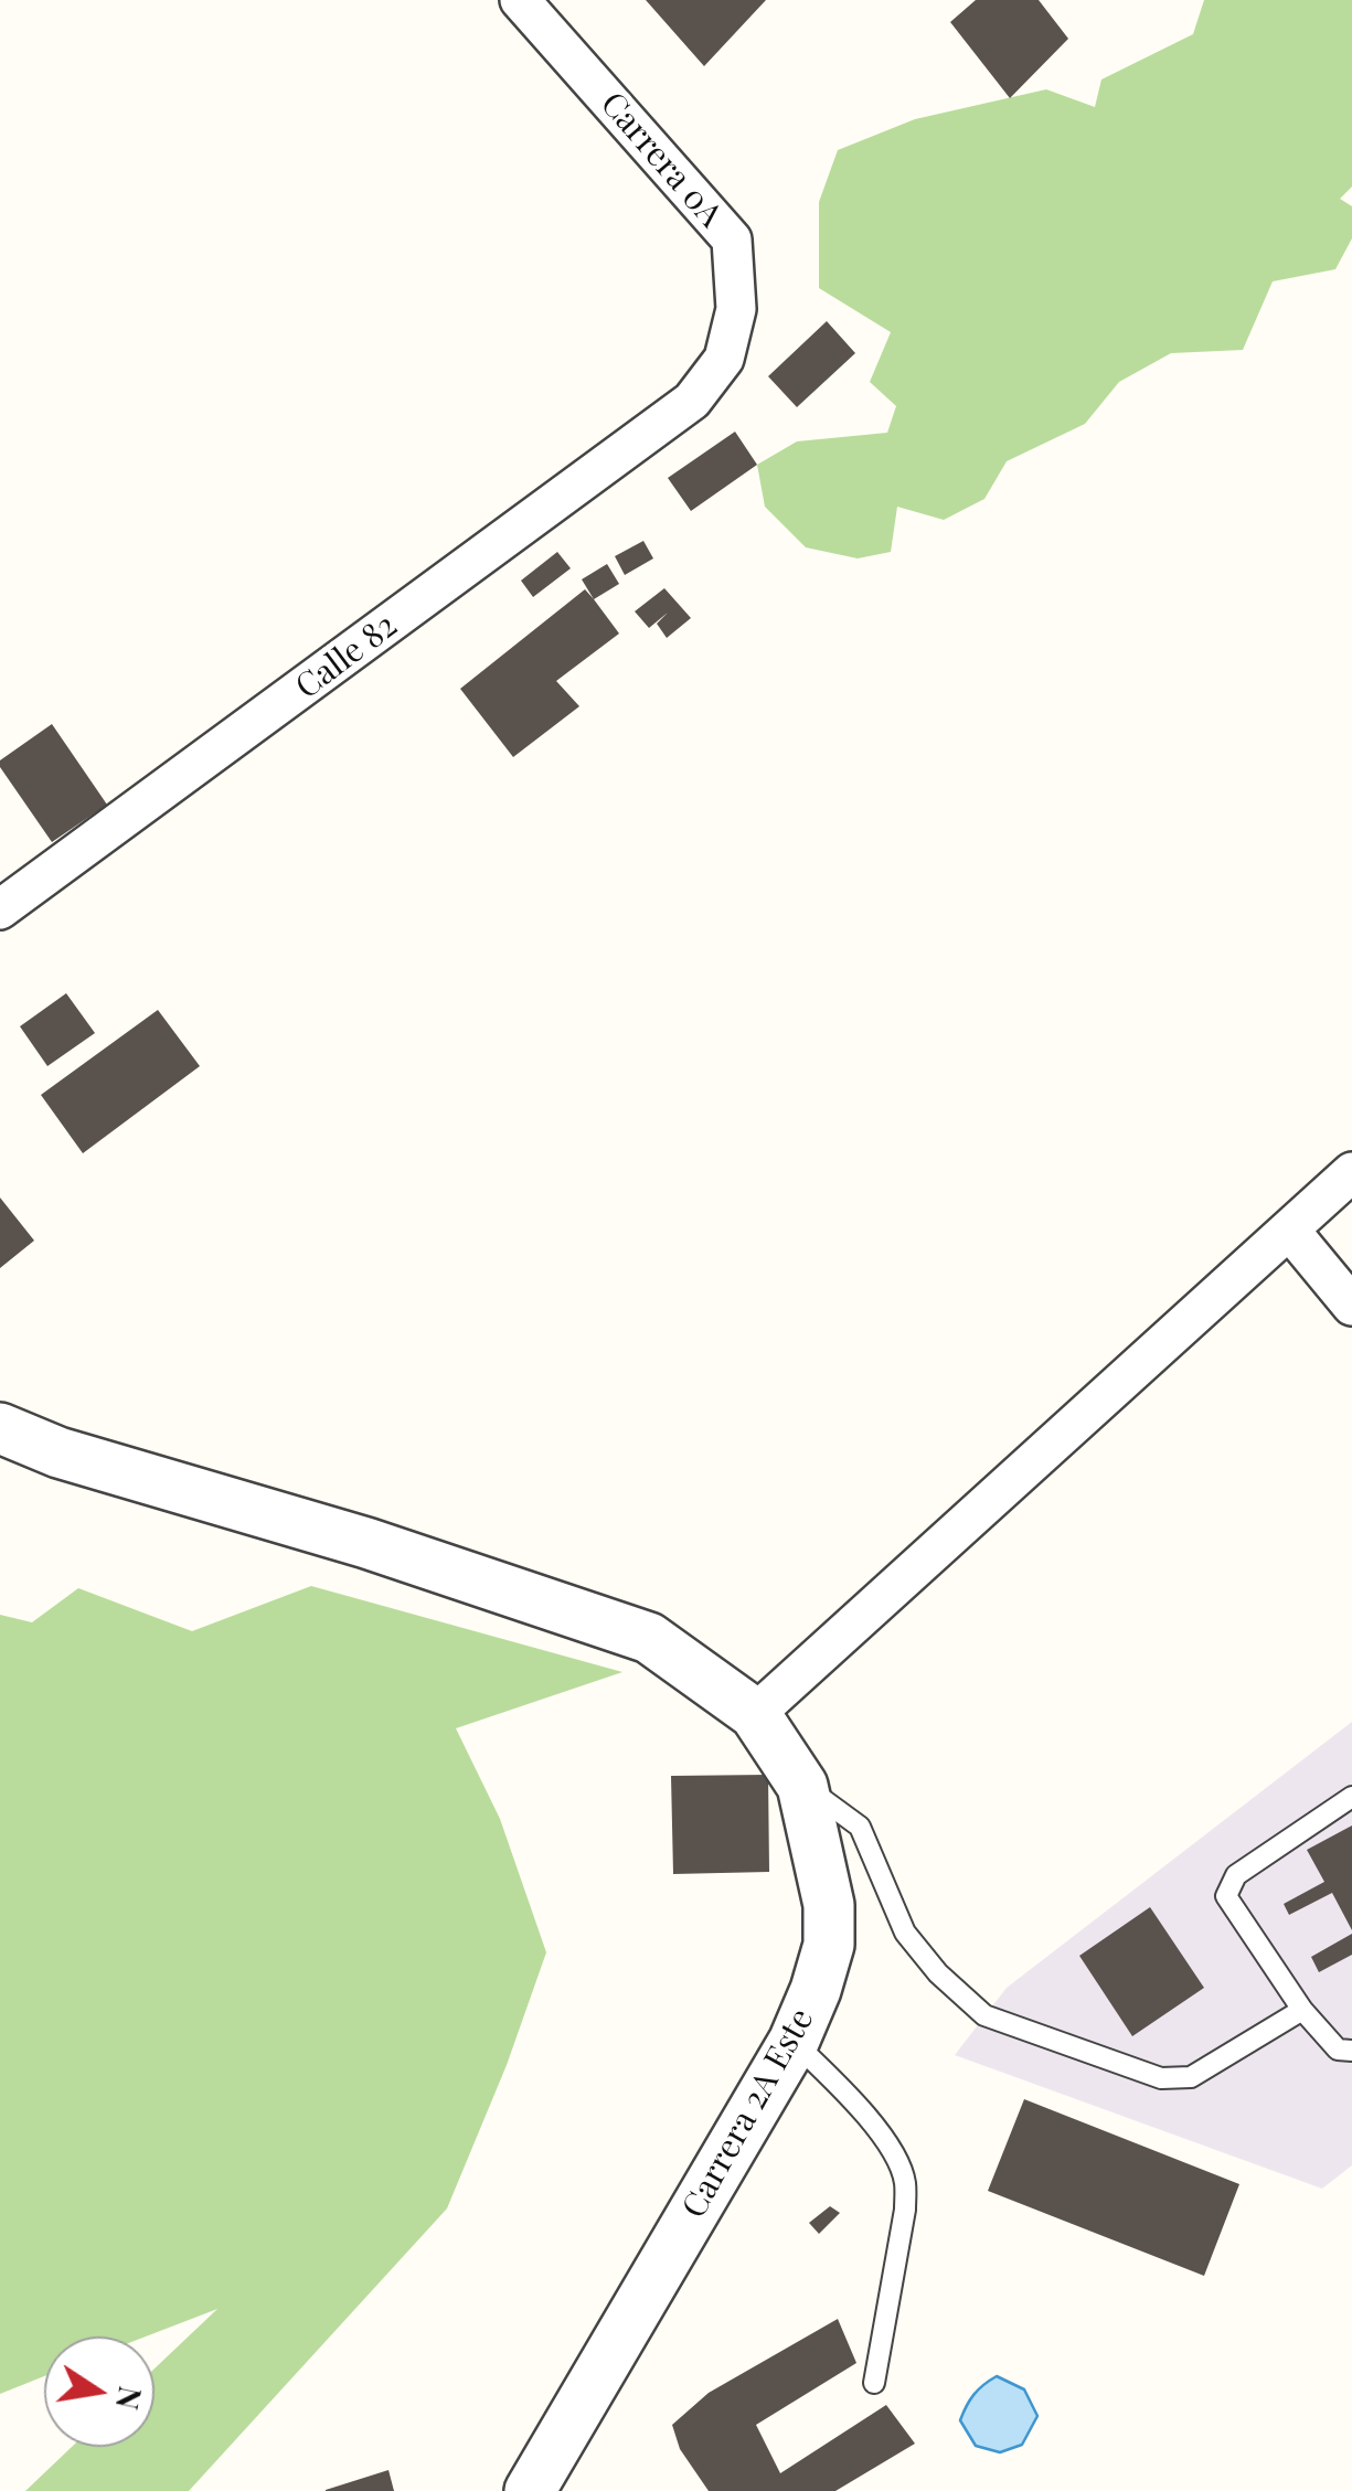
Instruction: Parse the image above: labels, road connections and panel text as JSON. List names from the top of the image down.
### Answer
{
  "streets": {
    "street": ["Carrera 0A", "Calle 82", "Carrera 2A Este"]
  },
  "crossings": [
    ["Carrera 0A", "Calle 82"]
  ],
  "north": "right"
}
